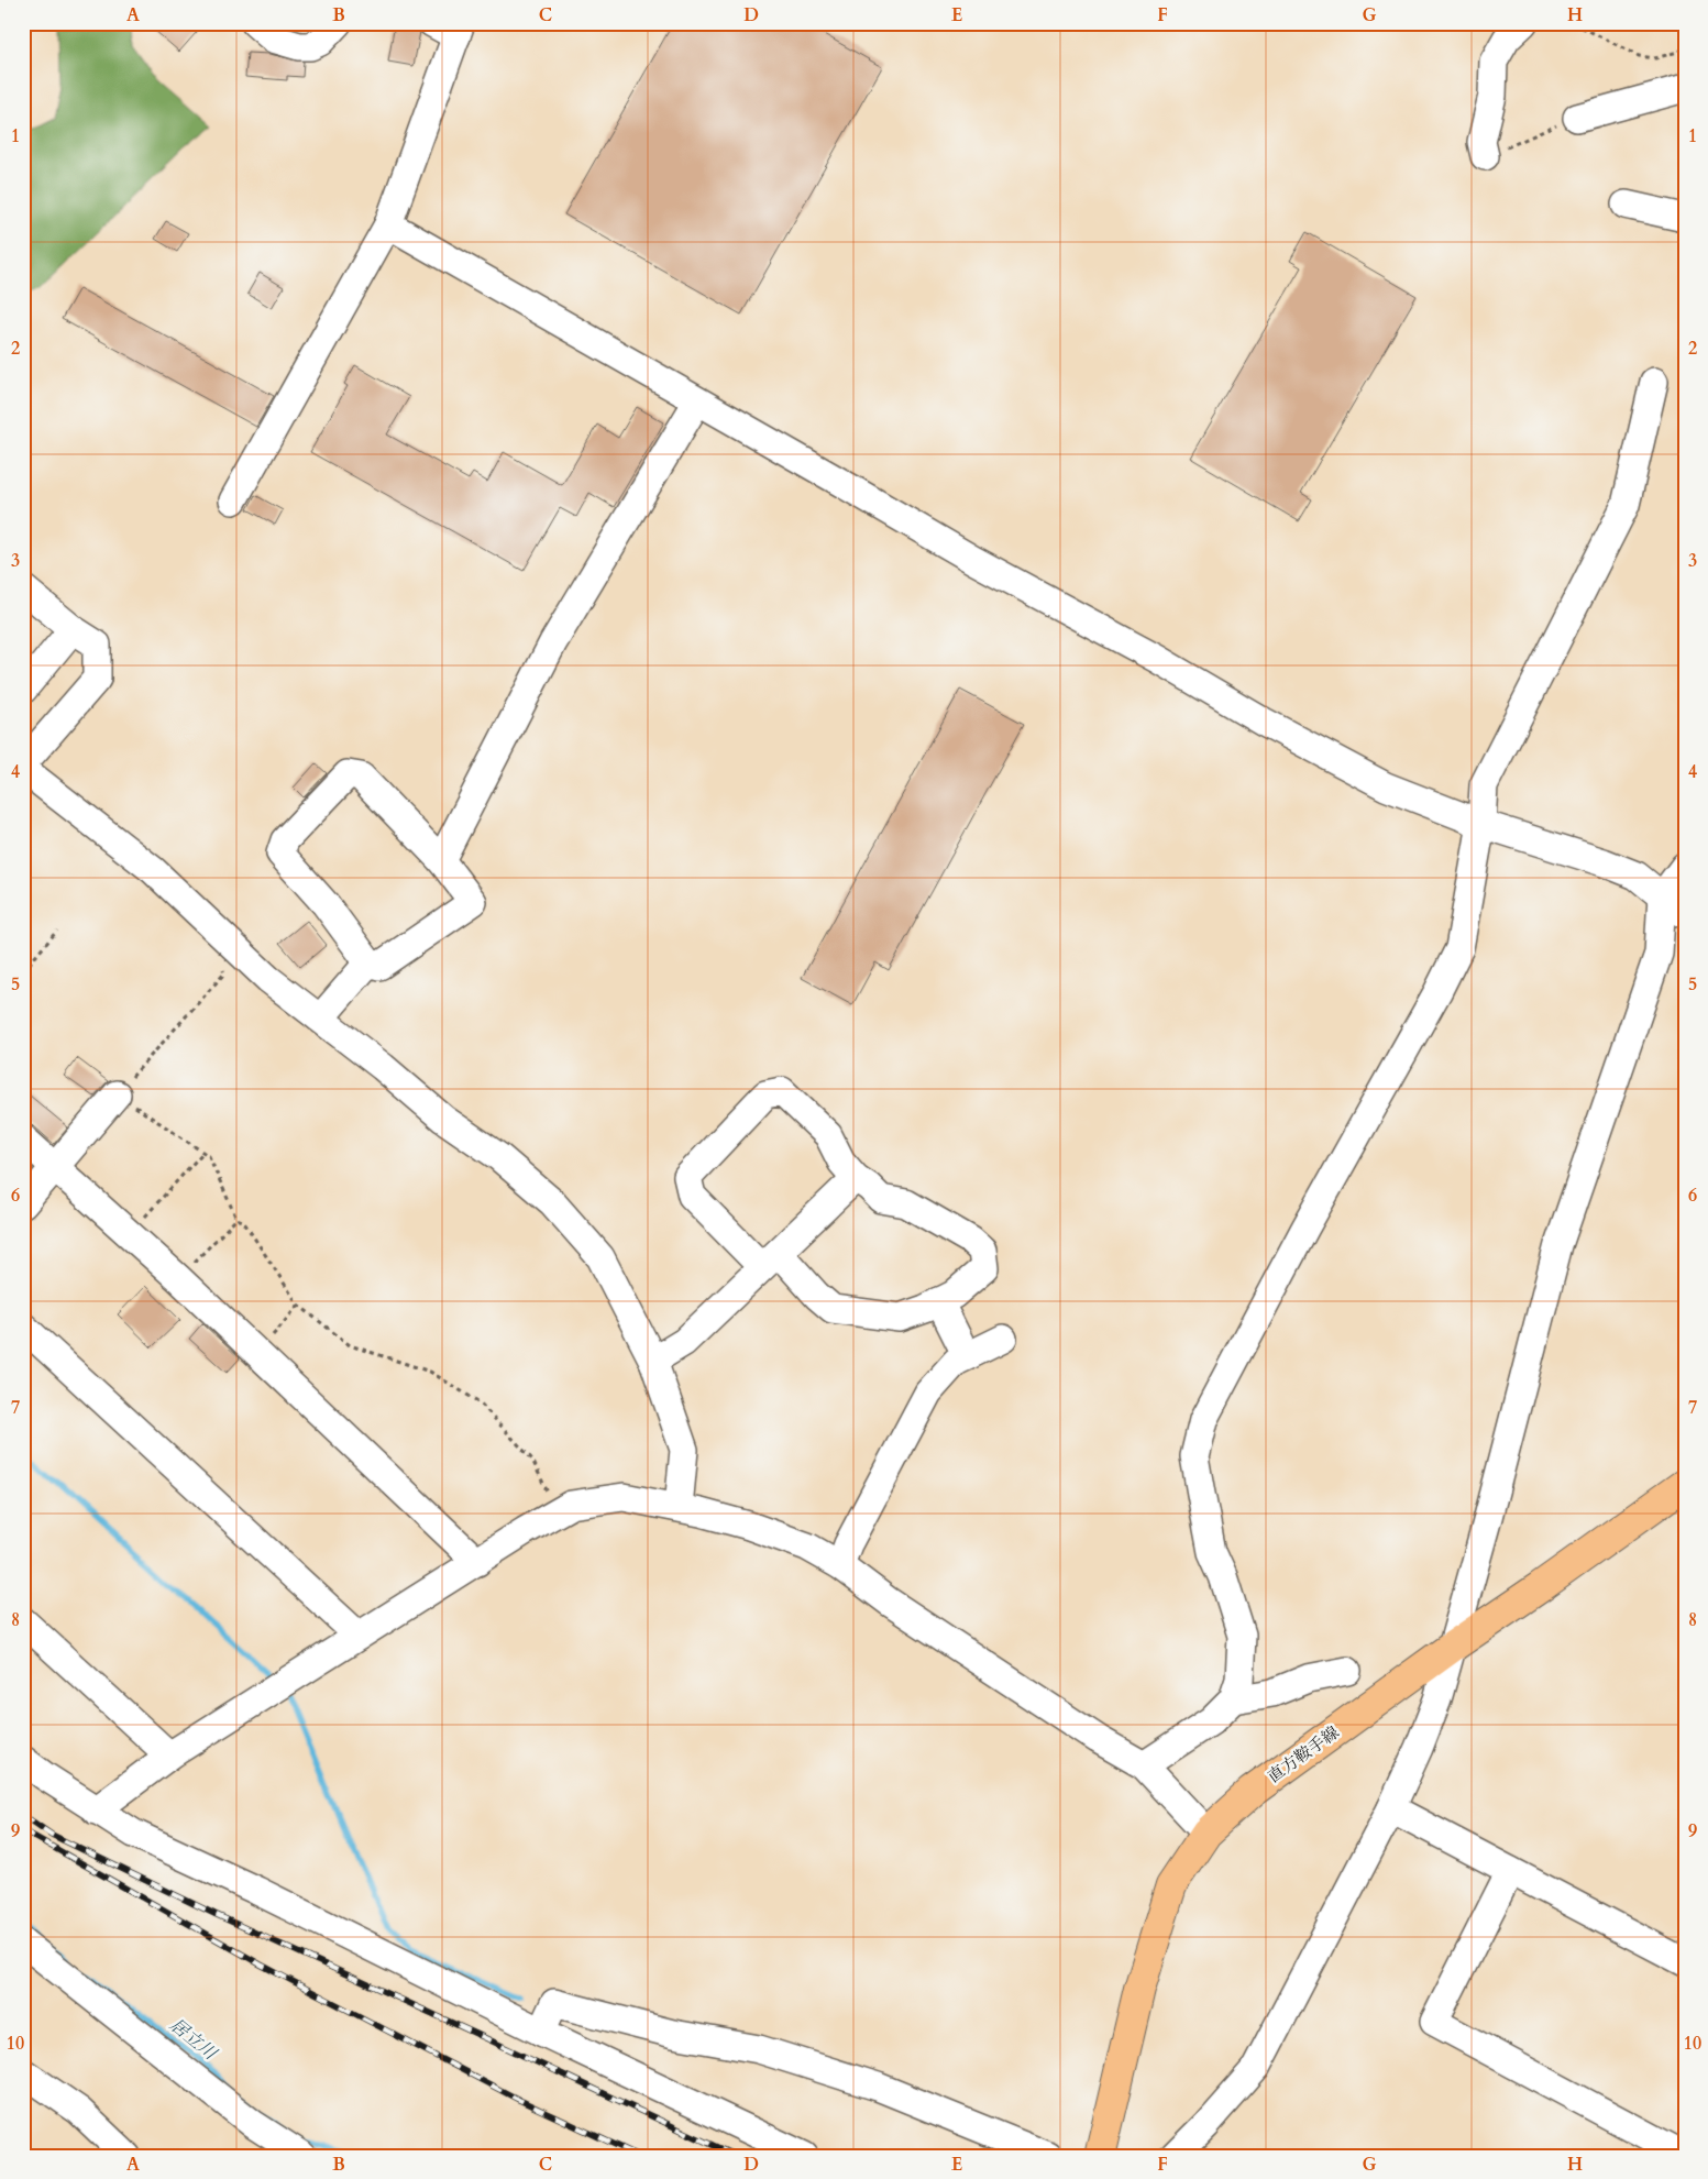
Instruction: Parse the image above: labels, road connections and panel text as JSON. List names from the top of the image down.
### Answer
{
  "streets": {
    "main road": ["直方鞍手線"]
  },
  "water": ["居立川"],
  "grid": {
    "columns": [
      "A",
      "B",
      "C",
      "D",
      "E",
      "F",
      "G",
      "H"
    ],
    "rows": [
      "1",
      "2",
      "3",
      "4",
      "5",
      "6",
      "7",
      "8",
      "9",
      "10"
    ]
  }
}
